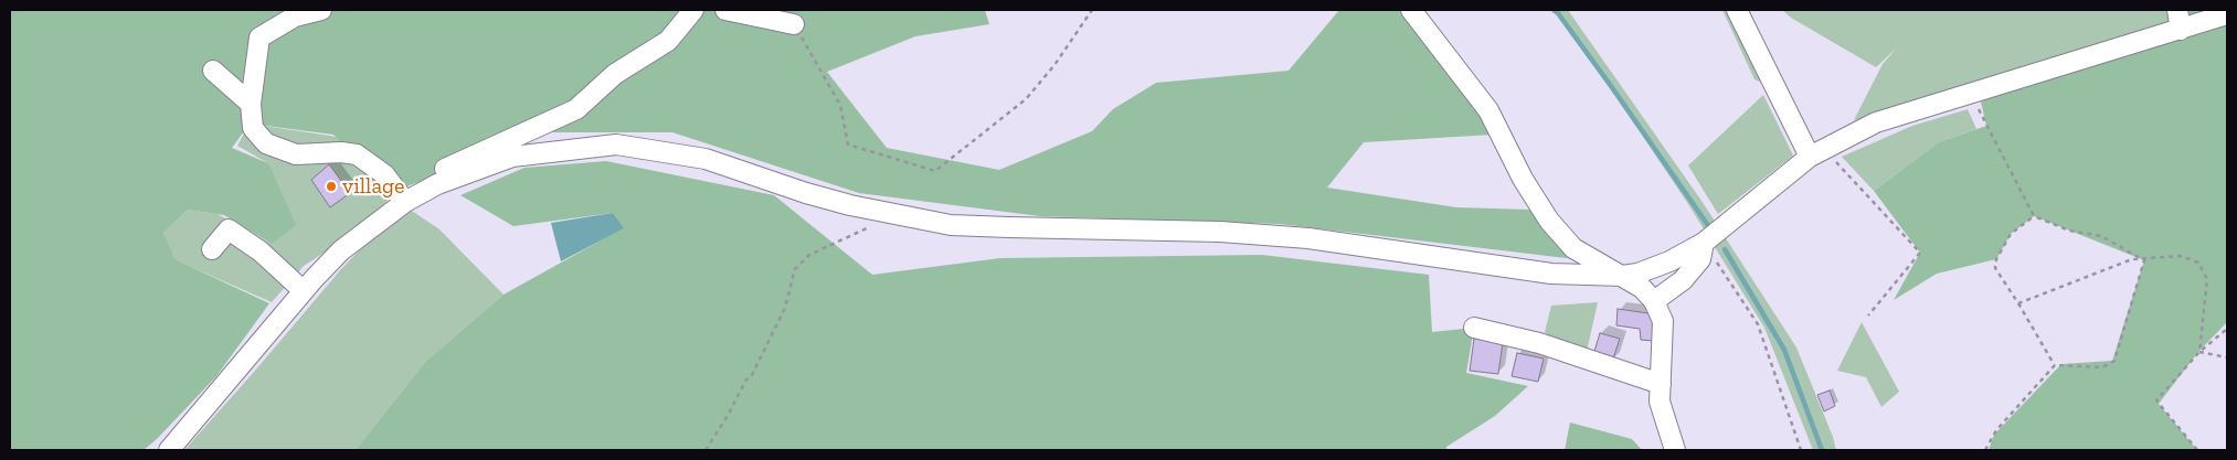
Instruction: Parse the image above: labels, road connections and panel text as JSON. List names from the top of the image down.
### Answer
{
  "places": ["village"]
}
